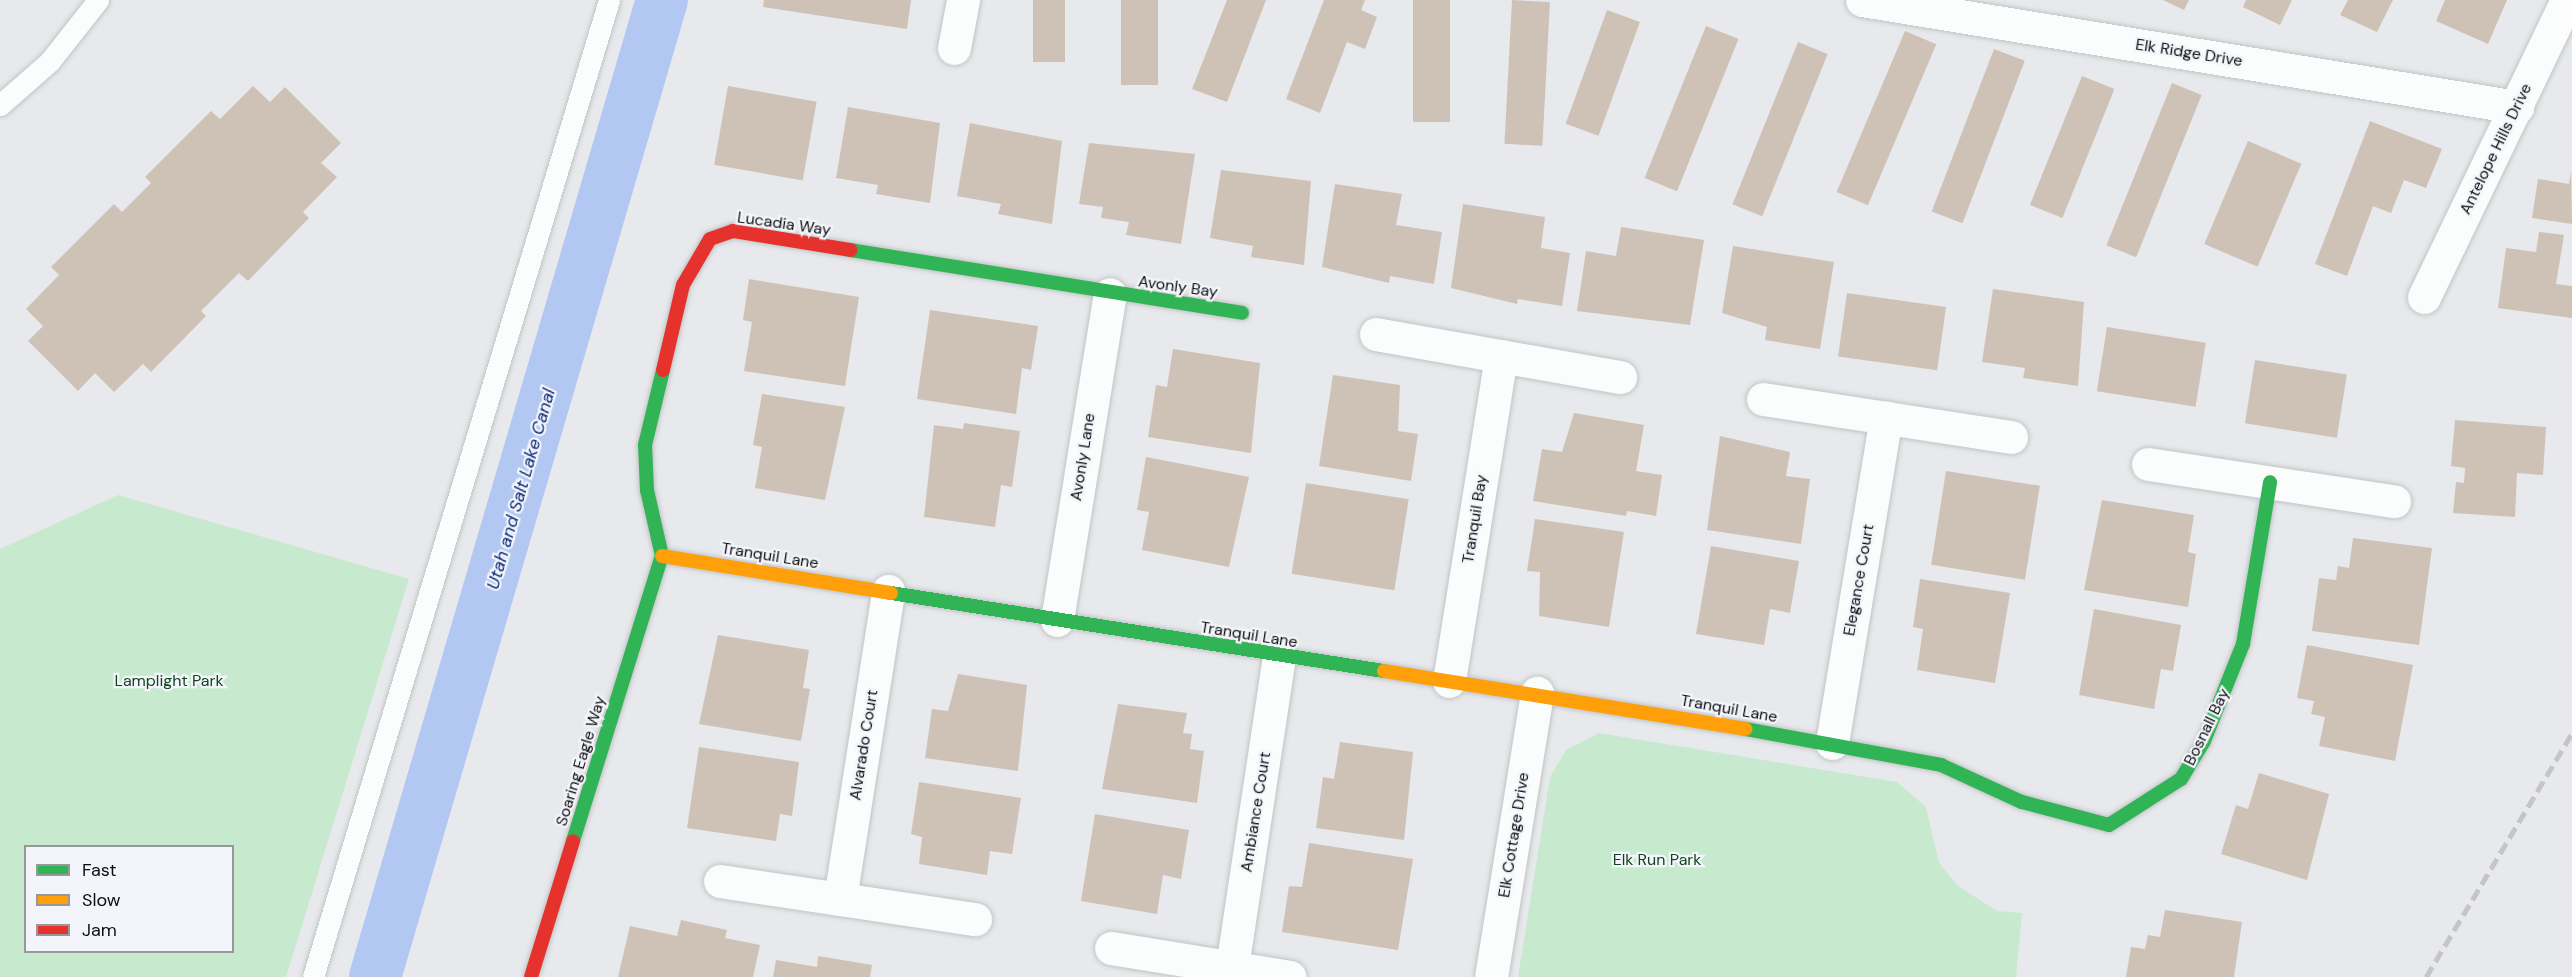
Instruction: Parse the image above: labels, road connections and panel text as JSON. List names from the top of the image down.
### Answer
{
  "streets": {
    "street": [
      "Elk Ridge Drive",
      "Antelope Hills Drive",
      "Lucadia Way",
      "Avonly Bay",
      "Avonly Lane",
      "Tranquil Bay",
      "Tranquil Lane",
      "Elegance Court",
      "Bosnall Bay",
      "Alvarado Court",
      "Soaring Eagle Way",
      "Ambiance Court",
      "Elk Cottage Drive"
    ]
  },
  "crossings": [
    ["Elk Ridge Drive", "Antelope Hills Drive"],
    ["Lucadia Way", "Avonly Bay"],
    ["Lucadia Way", "Avonly Lane"],
    ["Lucadia Way", "Tranquil Lane"],
    ["Lucadia Way", "Soaring Eagle Way"],
    ["Avonly Bay", "Avonly Lane"],
    ["Avonly Lane", "Tranquil Lane"],
    ["Tranquil Bay", "Tranquil Lane"],
    ["Tranquil Lane", "Elegance Court"],
    ["Tranquil Lane", "Bosnall Bay"],
    ["Tranquil Lane", "Alvarado Court"],
    ["Tranquil Lane", "Soaring Eagle Way"],
    ["Tranquil Lane", "Ambiance Court"],
    ["Tranquil Lane", "Elk Cottage Drive"],
    ["Elegance Court", "Bosnall Bay"]
  ],
  "water": ["Utah and Salt Lake Canal"],
  "parks": ["Lamplight Park", "Elk Run Park"],
  "legend": ["Fast", "Slow", "Jam"]
}
